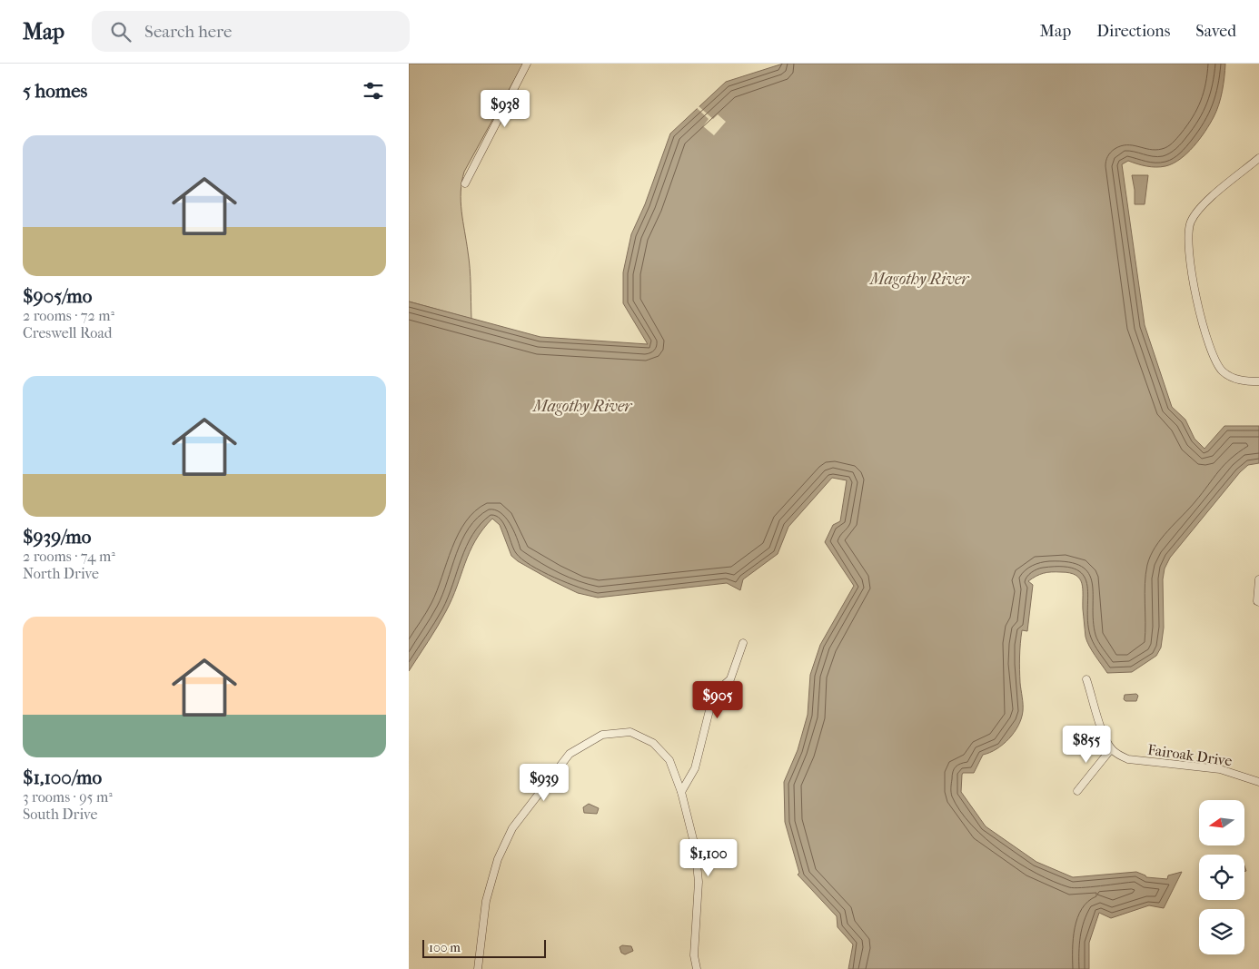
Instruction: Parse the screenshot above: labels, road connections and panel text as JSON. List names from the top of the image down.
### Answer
{
  "streets": {
    "street": ["Fairoak Drive"]
  },
  "water": ["Magothy River"],
  "scale_bar": "100 m",
  "north": "left",
  "page": {
    "header": "Map",
    "search": "Search here",
    "nav": ["Map", "Directions", "Saved"],
    "heading": "5 homes",
    "price": [
      "$938",
      "$905",
      "$855",
      "$939",
      "$1,100"
    ],
    "list": [
      {
        "name": "$905/mo",
        "note": "2 rooms · 72 m² · Creswell Road"
      },
      {
        "name": "$939/mo",
        "note": "2 rooms · 74 m² · North Drive"
      },
      {
        "name": "$1,100/mo",
        "note": "3 rooms · 95 m² · South Drive"
      }
    ],
    "scale": "100 m"
  }
}
